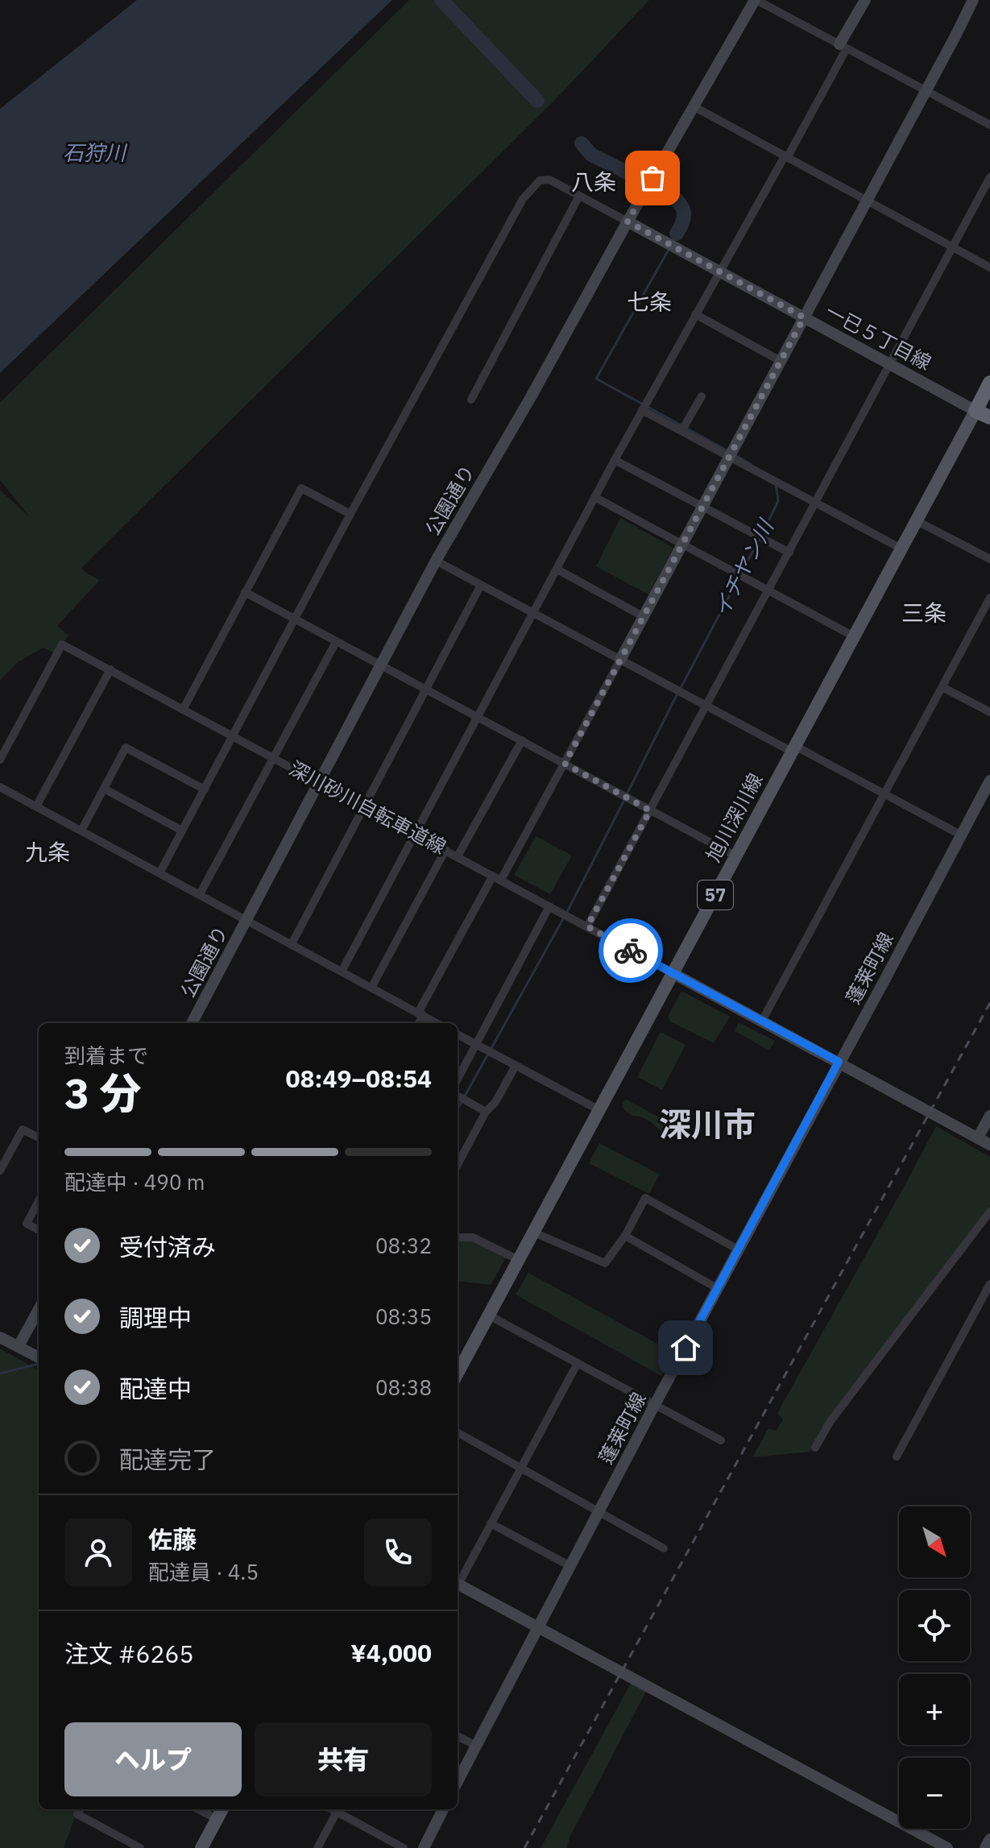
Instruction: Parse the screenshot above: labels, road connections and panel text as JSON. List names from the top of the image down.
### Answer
{
  "streets": {
    "main road": ["旭川深川線", "57"],
    "street": [
      "一已５丁目線",
      "公園通り",
      "深川砂川自転車道線",
      "蓬莱町線"
    ]
  },
  "crossings": [
    ["一已５丁目線", "公園通り"],
    ["一已５丁目線", "旭川深川線"],
    ["公園通り", "深川砂川自転車道線"],
    ["深川砂川自転車道線", "旭川深川線"]
  ],
  "districts": [
    "八条",
    "七条",
    "三条",
    "九条",
    "深川市"
  ],
  "water": ["石狩川", "イチヤン川"],
  "north": "bottom right",
  "page": {
    "heading": ["3 分", "到着まで", "08:49–08:54"],
    "panel": [
      "佐藤",
      "配達員 · 4.5",
      "注文 #6265",
      "¥4,000"
    ],
    "bar": "配達中 · 490 m",
    "list": [
      ["受付済み", "08:32"],
      ["調理中", "08:35"],
      ["配達中", "08:38"],
      "配達完了"
    ],
    "map_buttons": ["+", "−"],
    "buttons": ["ヘルプ", "共有"]
  }
}
